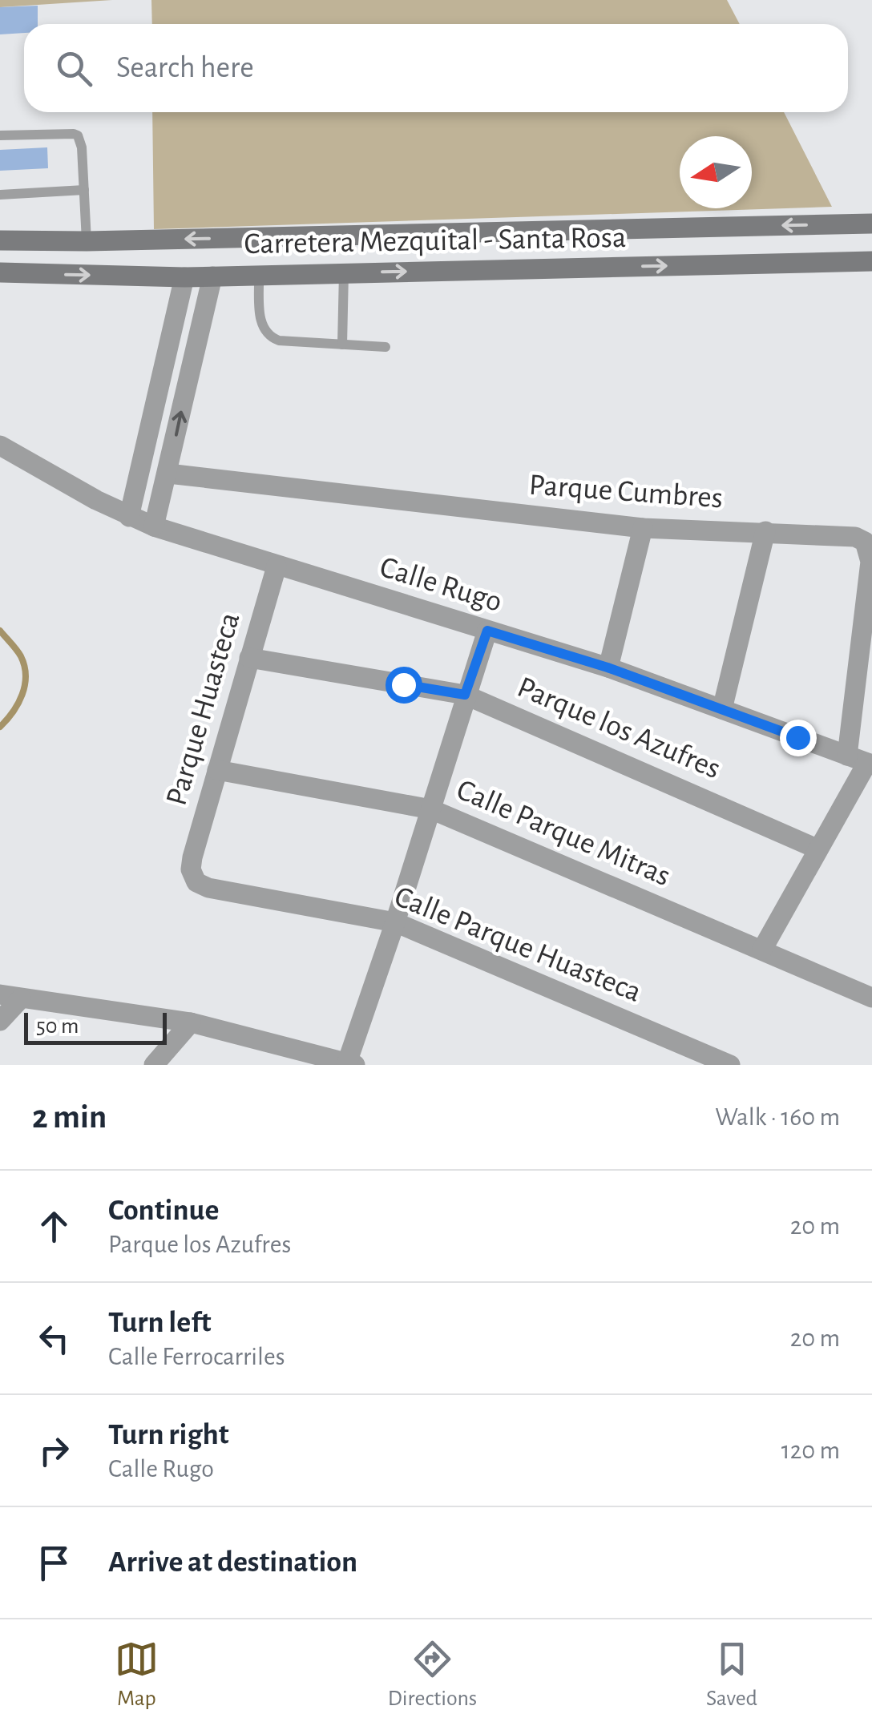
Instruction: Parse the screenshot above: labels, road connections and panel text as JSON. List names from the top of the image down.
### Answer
{
  "streets": {
    "main road": ["Carretera Mezquital - Santa Rosa"],
    "street": [
      "Parque Cumbres",
      "Calle Rugo",
      "Parque Huasteca",
      "Parque los Azufres",
      "Calle Parque Mitras",
      "Calle Parque Huasteca"
    ]
  },
  "crossings": [
    ["Parque Cumbres", "Calle Rugo"],
    ["Calle Rugo", "Parque Huasteca"],
    ["Parque Huasteca", "Parque los Azufres"],
    ["Parque Huasteca", "Calle Parque Mitras"],
    ["Parque Huasteca", "Calle Parque Huasteca"]
  ],
  "scale_bar": "50 m",
  "north": "left",
  "page": {
    "search": "Search here",
    "scale": "50 m",
    "heading": ["2 min", "Walk · 160 m"],
    "list": [
      ["Continue", "Parque los Azufres", "20 m"],
      ["Turn left", "Calle Ferrocarriles", "20 m"],
      ["Turn right", "Calle Rugo", "120 m"],
      "Arrive at destination"
    ],
    "nav": ["Map", "Directions", "Saved"]
  }
}
